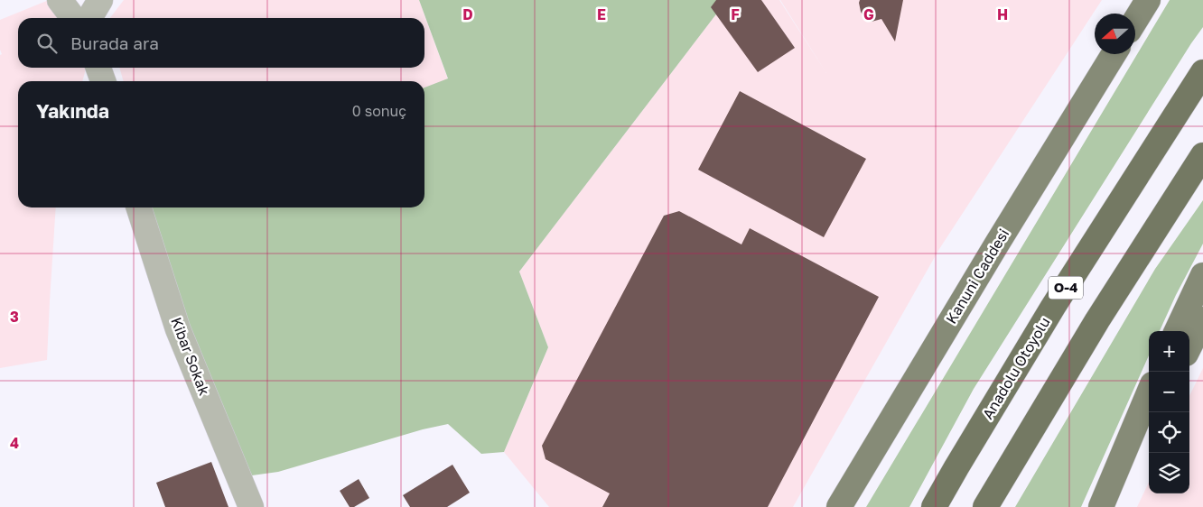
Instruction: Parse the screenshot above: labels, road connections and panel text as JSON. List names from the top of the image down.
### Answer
{
  "streets": {
    "highway": ["O-4", "Anadolu Otoyolu"],
    "main road": ["Kanuni Caddesi"],
    "street": ["Kibar Sokak"]
  },
  "north": "left",
  "page": {
    "search": "Burada ara",
    "heading": ["Yakında", "0 sonuç"],
    "map_buttons": ["+", "−"]
  },
  "grid": {
    "columns": [
      "D",
      "E",
      "F",
      "G",
      "H"
    ],
    "rows": ["3", "4"]
  }
}
